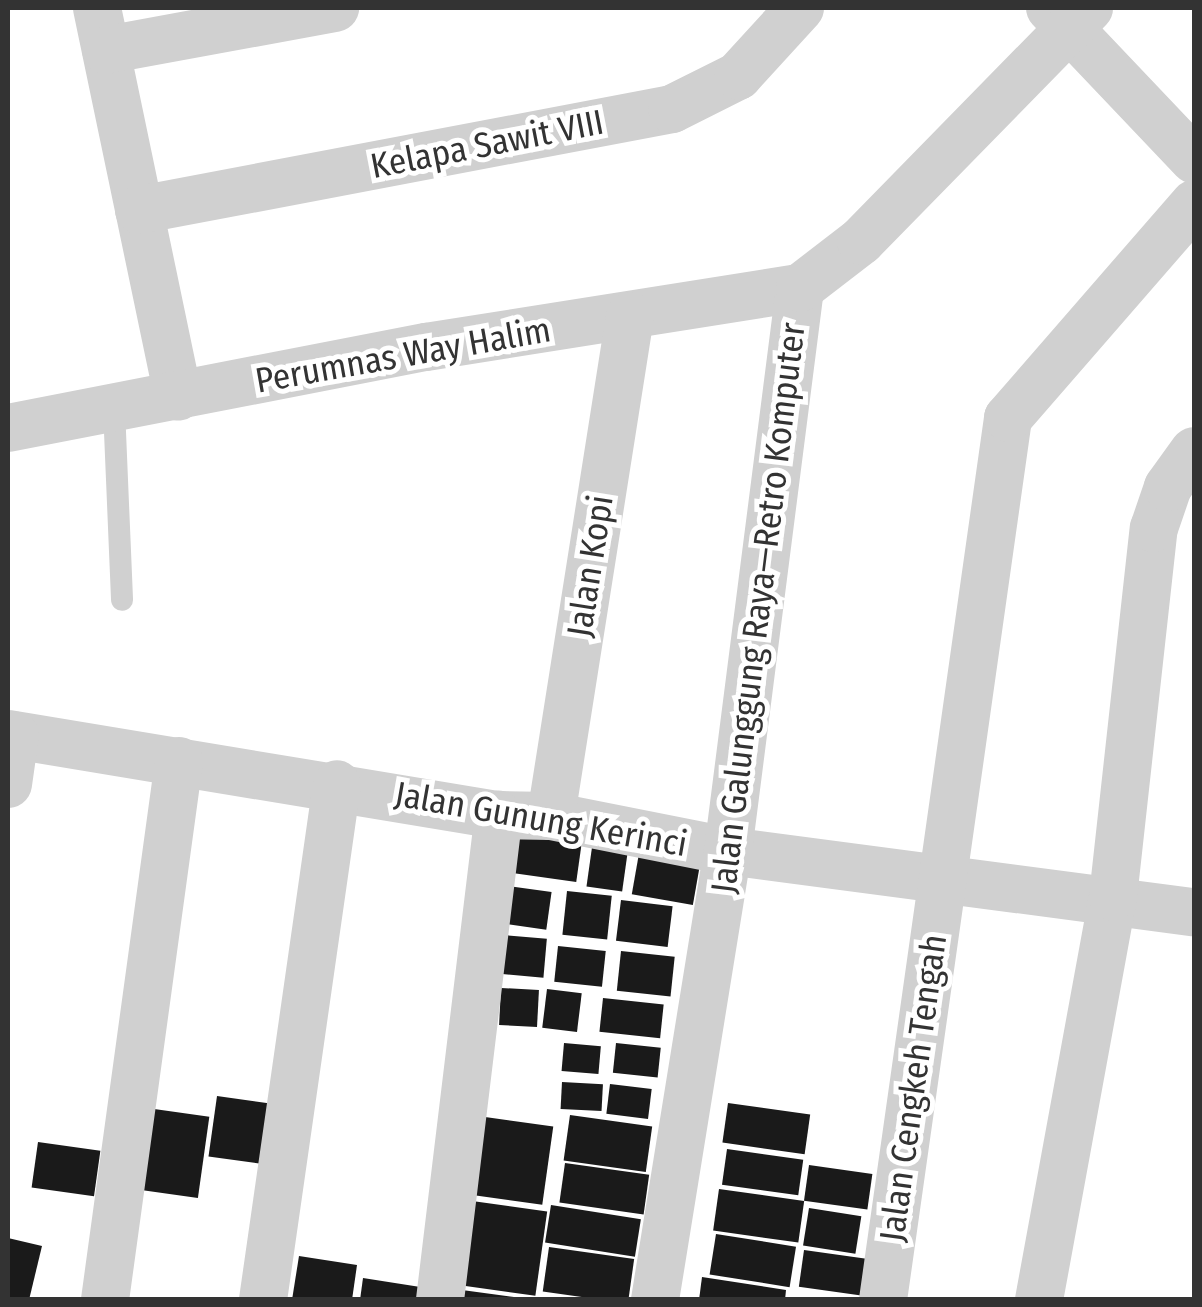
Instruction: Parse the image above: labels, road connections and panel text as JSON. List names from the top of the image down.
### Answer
{
  "streets": {
    "street": [
      "Kelapa Sawit VIII",
      "Perumnas Way Halim",
      "Jalan Kopi",
      "Jalan Galunggung Raya—Retro Komputer",
      "Jalan Gunung Kerinci",
      "Jalan Cengkeh Tengah"
    ]
  },
  "crossings": [
    ["Perumnas Way Halim", "Jalan Kopi"],
    ["Perumnas Way Halim", "Jalan Galunggung Raya—Retro Komputer"],
    ["Jalan Kopi", "Jalan Gunung Kerinci"],
    ["Jalan Galunggung Raya—Retro Komputer", "Jalan Gunung Kerinci"],
    ["Jalan Gunung Kerinci", "Jalan Cengkeh Tengah"]
  ]
}
